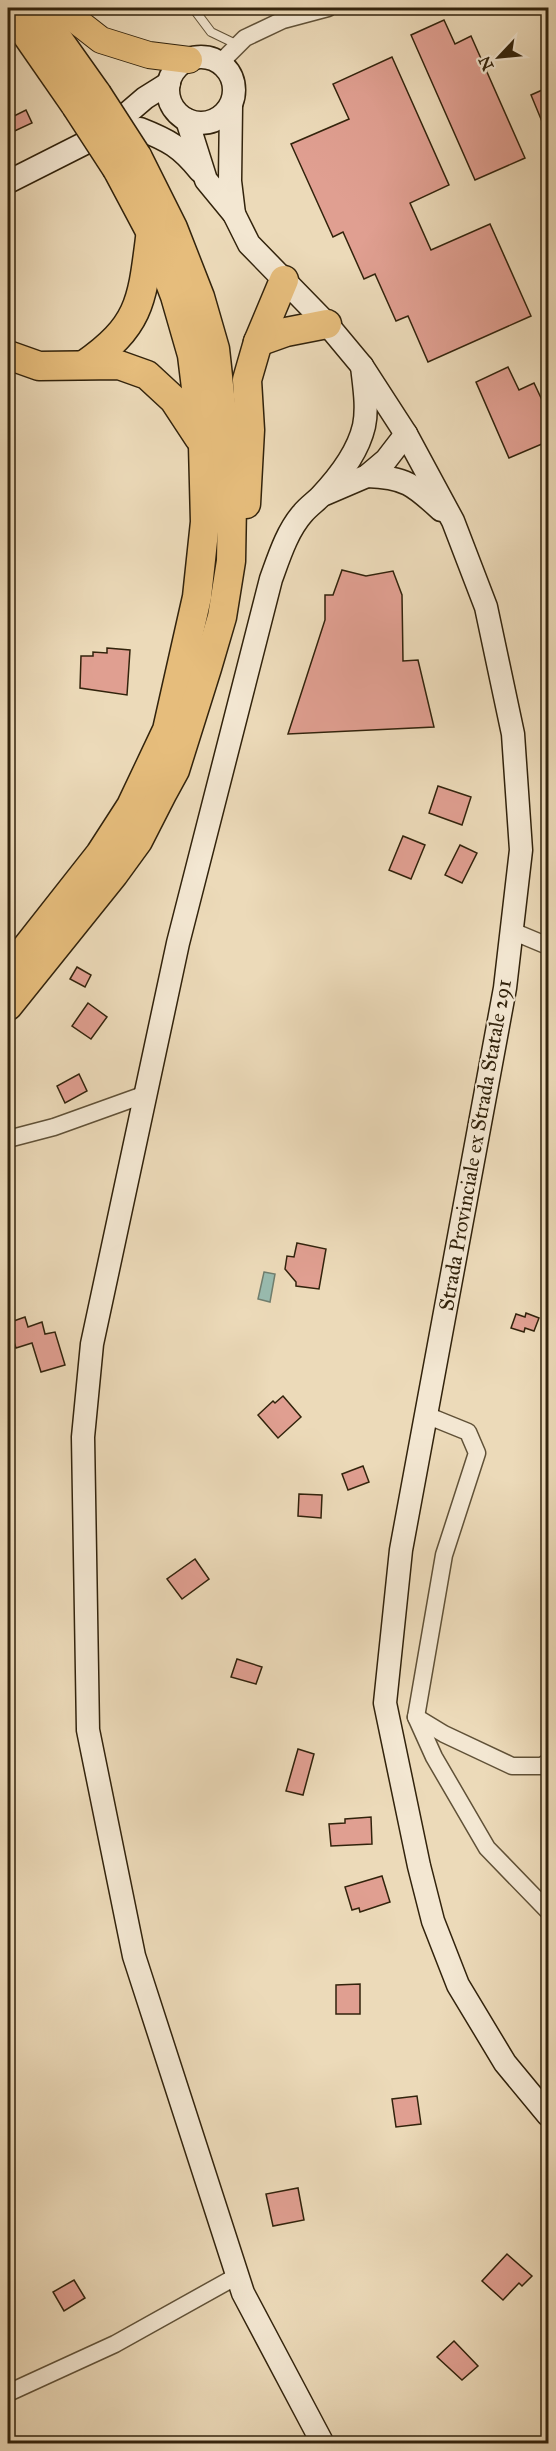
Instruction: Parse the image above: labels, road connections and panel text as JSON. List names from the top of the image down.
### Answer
{
  "streets": {
    "street": ["Strada Provinciale ex Strada Statale 291"]
  },
  "north": "bottom left"
}
